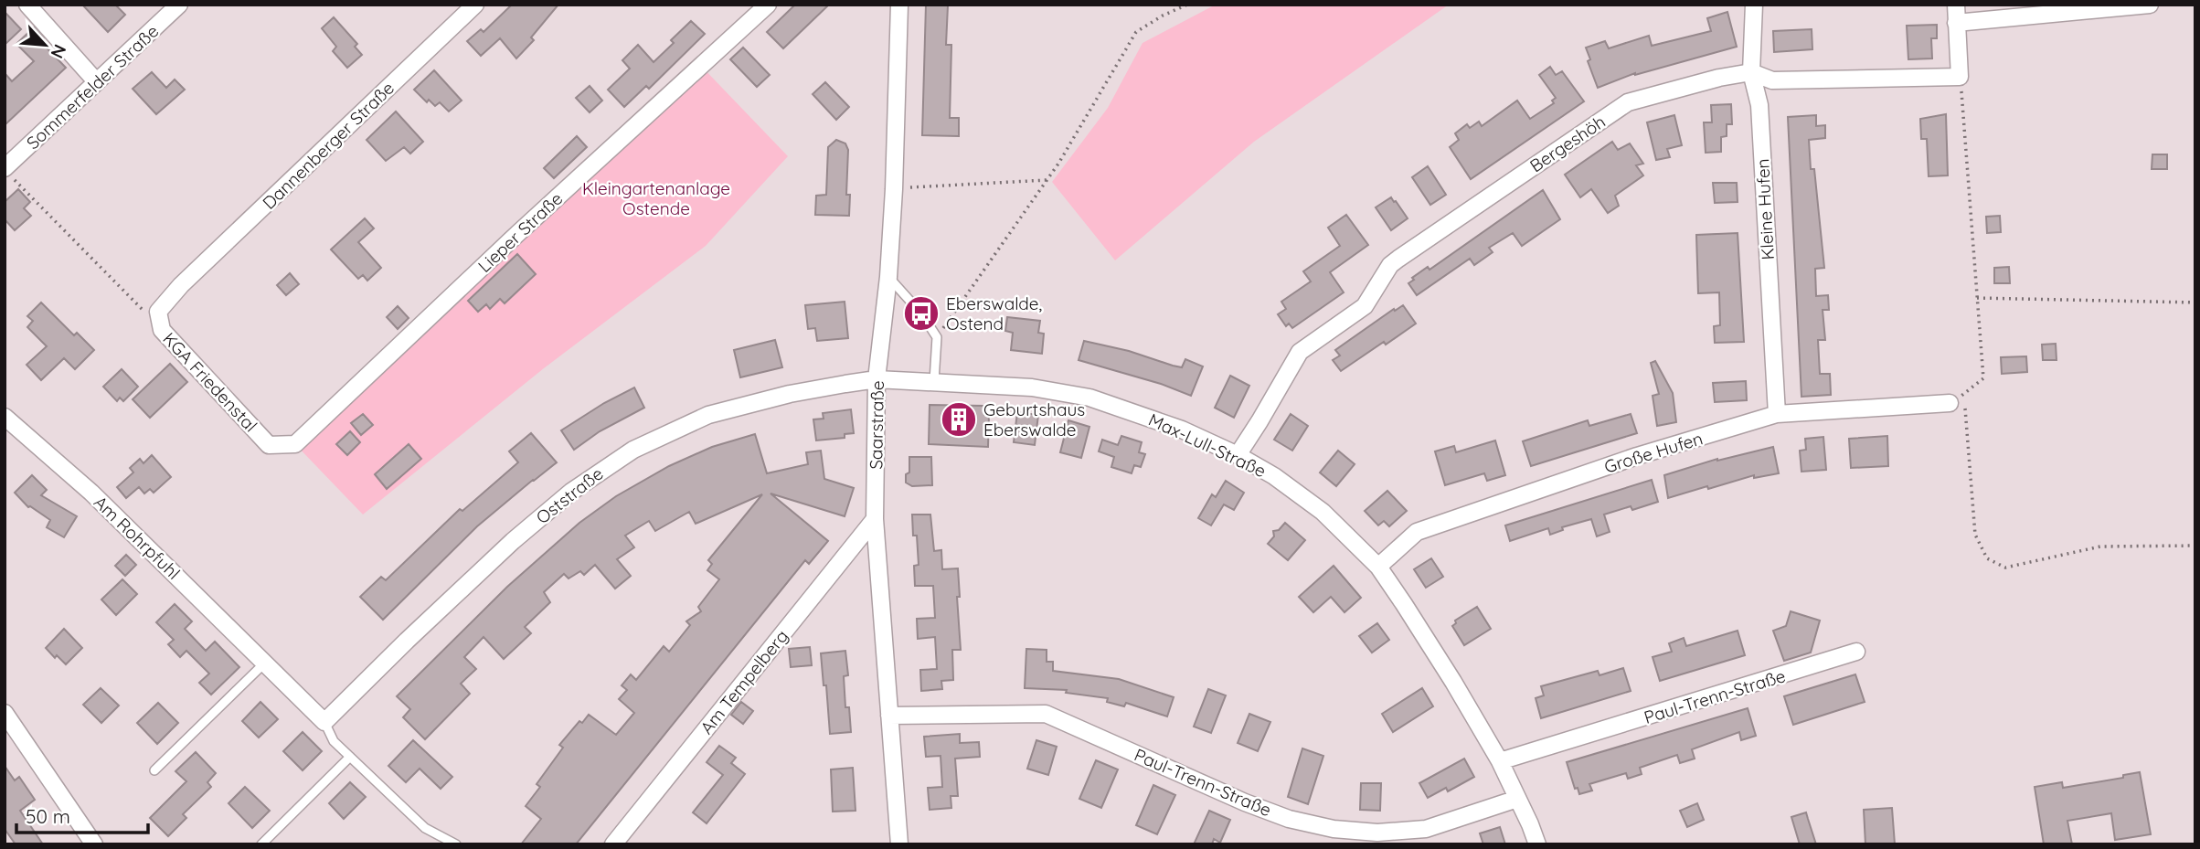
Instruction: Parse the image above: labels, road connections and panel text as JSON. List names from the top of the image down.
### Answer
{
  "streets": {
    "street": [
      "Sommerfelder Straße",
      "Bergeshöh",
      "Dannenberger Straße",
      "Kleine Hufen",
      "Lieper Straße",
      "KGA Friedenstal",
      "Saarstraße",
      "Max-Lull-Straße",
      "Große Hufen",
      "Oststraße",
      "Am Rohrpfuhl",
      "Am Tempelberg",
      "Paul-Trenn-Straße"
    ]
  },
  "crossings": [
    ["Bergeshöh", "Kleine Hufen"],
    ["Bergeshöh", "Max-Lull-Straße"],
    ["Dannenberger Straße", "KGA Friedenstal"],
    ["Kleine Hufen", "Große Hufen"],
    ["Lieper Straße", "KGA Friedenstal"],
    ["Saarstraße", "Max-Lull-Straße"],
    ["Saarstraße", "Oststraße"],
    ["Saarstraße", "Am Tempelberg"],
    ["Saarstraße", "Paul-Trenn-Straße"],
    ["Max-Lull-Straße", "Große Hufen"],
    ["Max-Lull-Straße", "Oststraße"],
    ["Max-Lull-Straße", "Paul-Trenn-Straße"],
    ["Oststraße", "Am Rohrpfuhl"]
  ],
  "parks": ["Kleingartenanlage Ostende"],
  "places": {
    "bus stop": ["Eberswalde, Ostend"],
    "building": ["Geburtshaus Eberswalde"]
  },
  "scale_bar": "50 m",
  "north": "bottom right"
}
